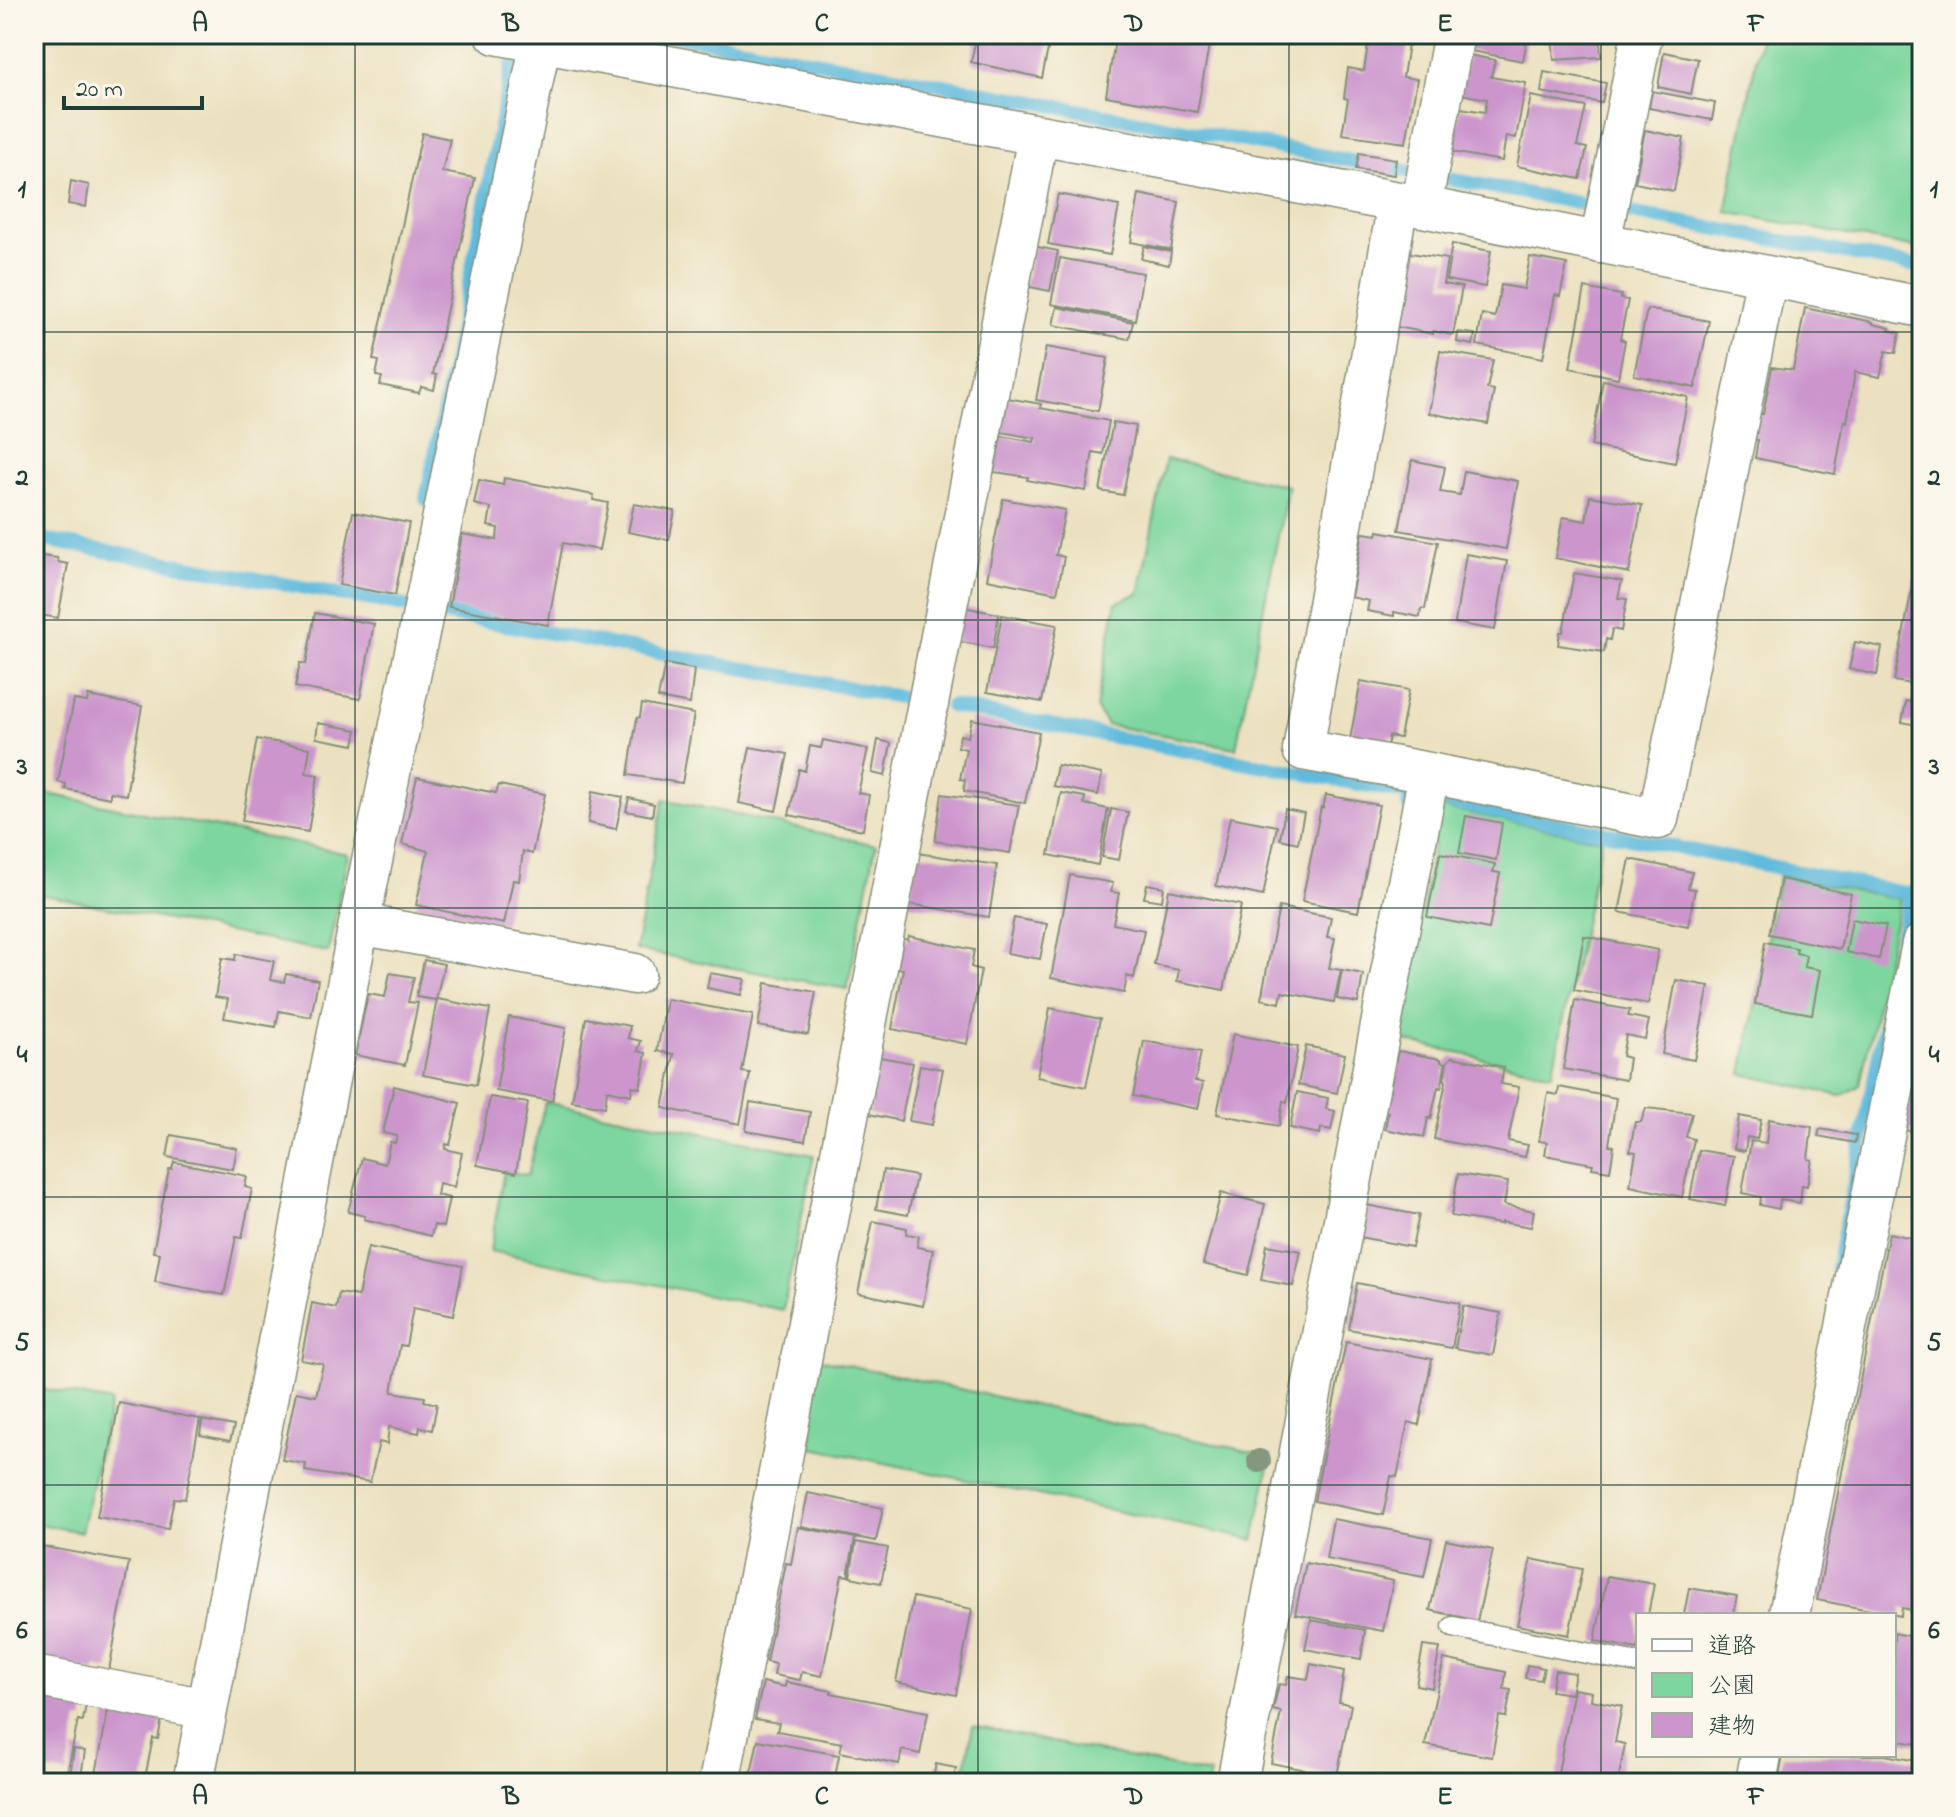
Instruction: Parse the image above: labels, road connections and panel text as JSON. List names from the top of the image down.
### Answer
{
  "legend": ["道路", "公園", "建物"],
  "scale_bar": "20 m",
  "grid": {
    "columns": [
      "A",
      "B",
      "C",
      "D",
      "E",
      "F"
    ],
    "rows": [
      "1",
      "2",
      "3",
      "4",
      "5",
      "6"
    ]
  }
}
